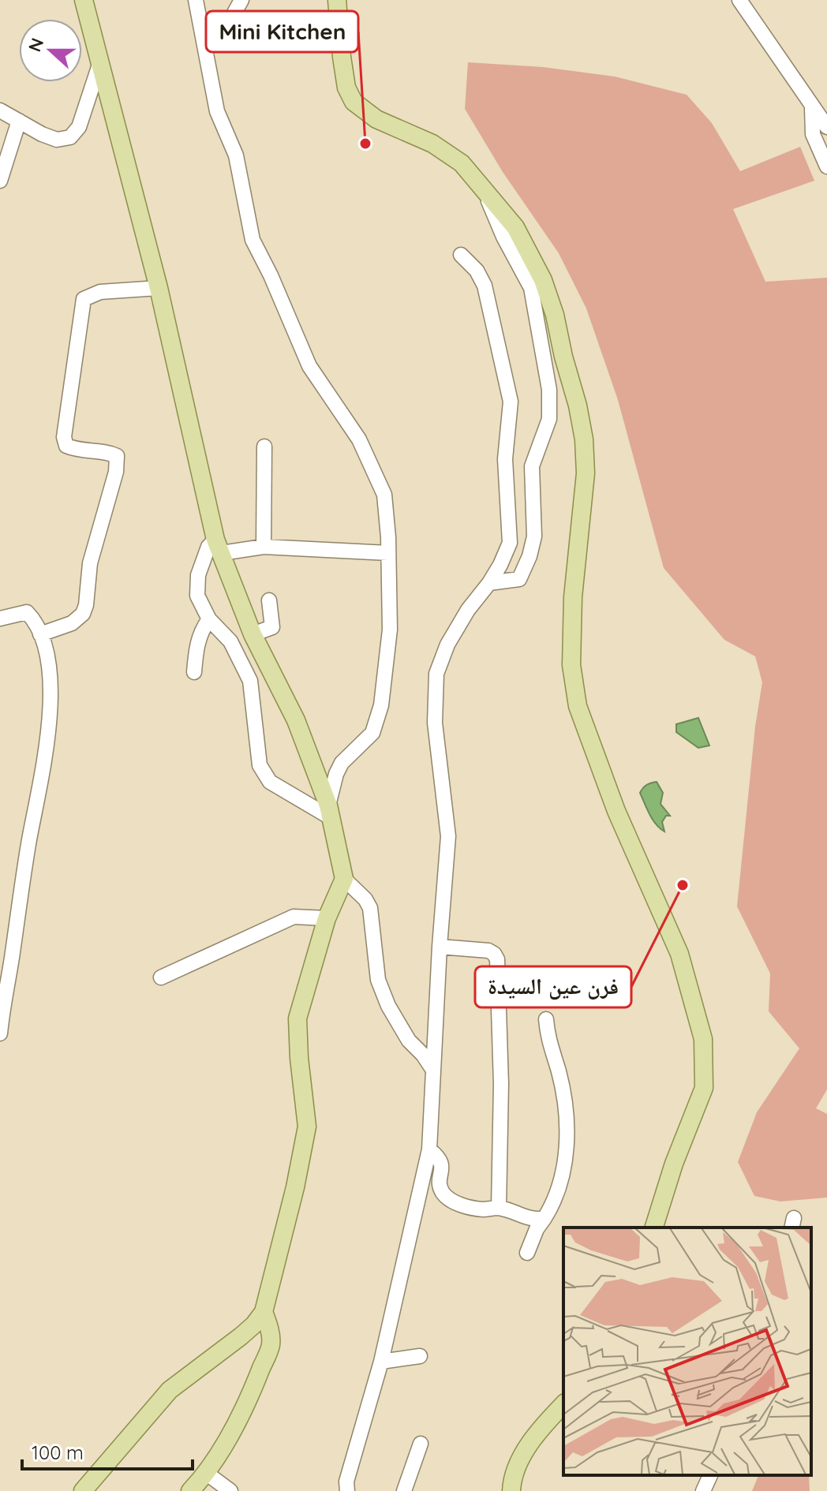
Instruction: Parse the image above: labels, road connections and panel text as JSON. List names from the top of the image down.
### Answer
{
  "places": ["Mini Kitchen", "فرن عين السيدة"],
  "scale_bar": "100 m",
  "north": "left"
}
